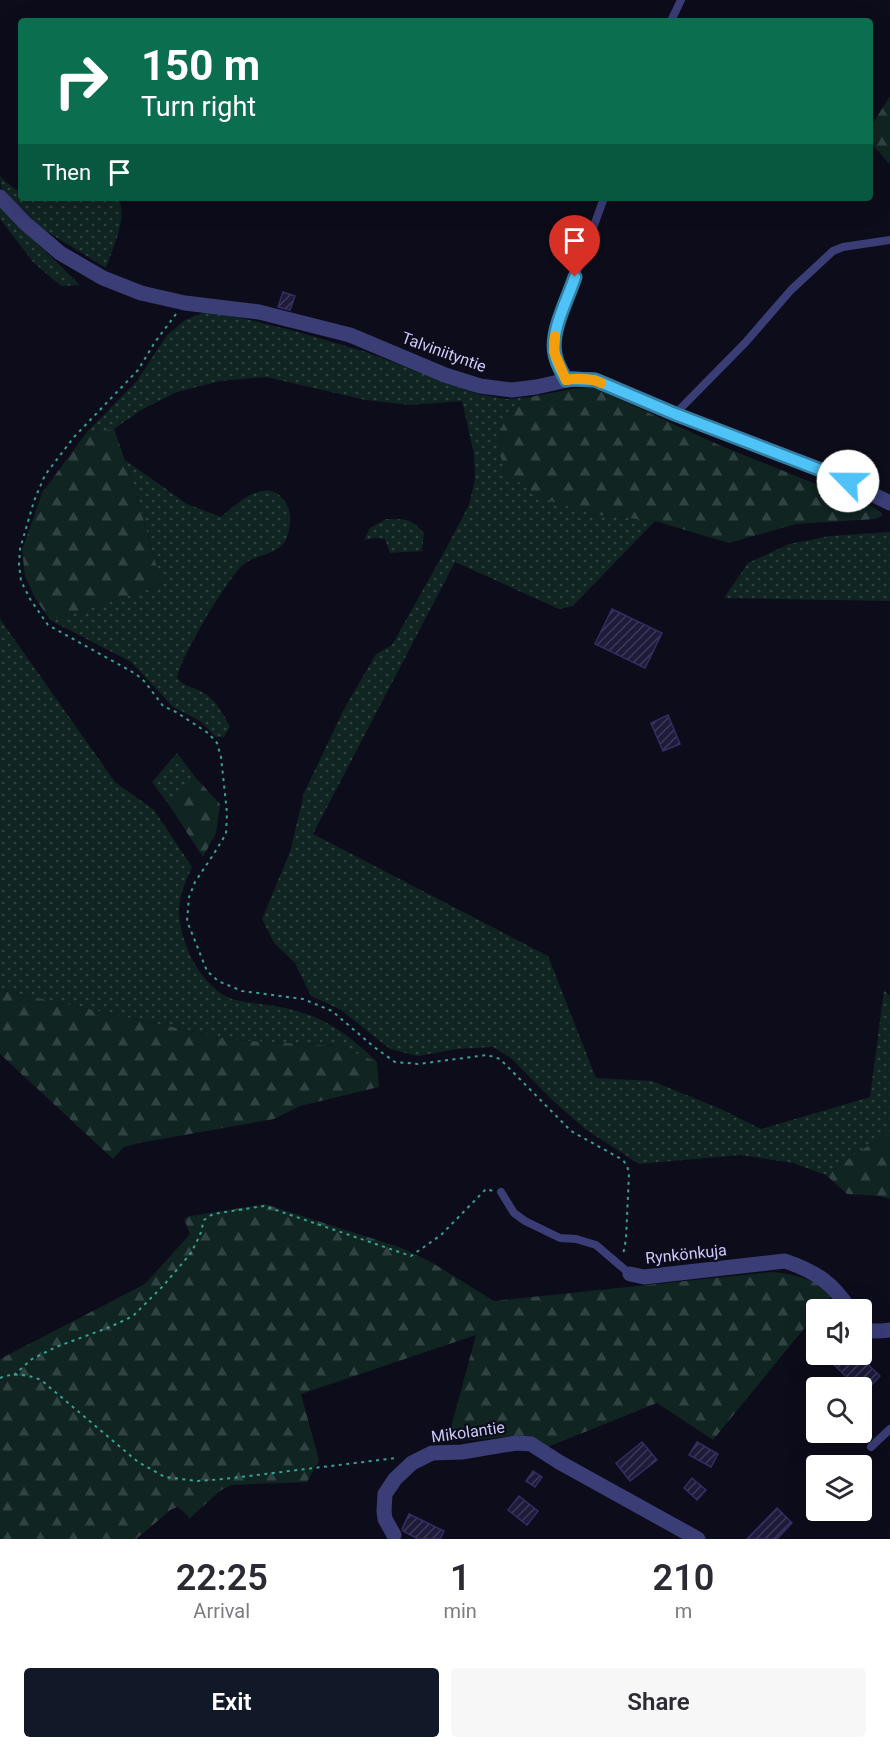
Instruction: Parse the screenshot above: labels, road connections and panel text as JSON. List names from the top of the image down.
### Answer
{
  "streets": {
    "street": ["Talviniityntie", "Rynkönkuja", "Mikolantie"]
  },
  "page": {
    "turn": ["150 m", "Turn right"],
    "then": "Then",
    "eta": [
      "22:25",
      "Arrival",
      "1",
      "min",
      "210",
      "m"
    ],
    "buttons": ["Exit", "Share"]
  }
}
